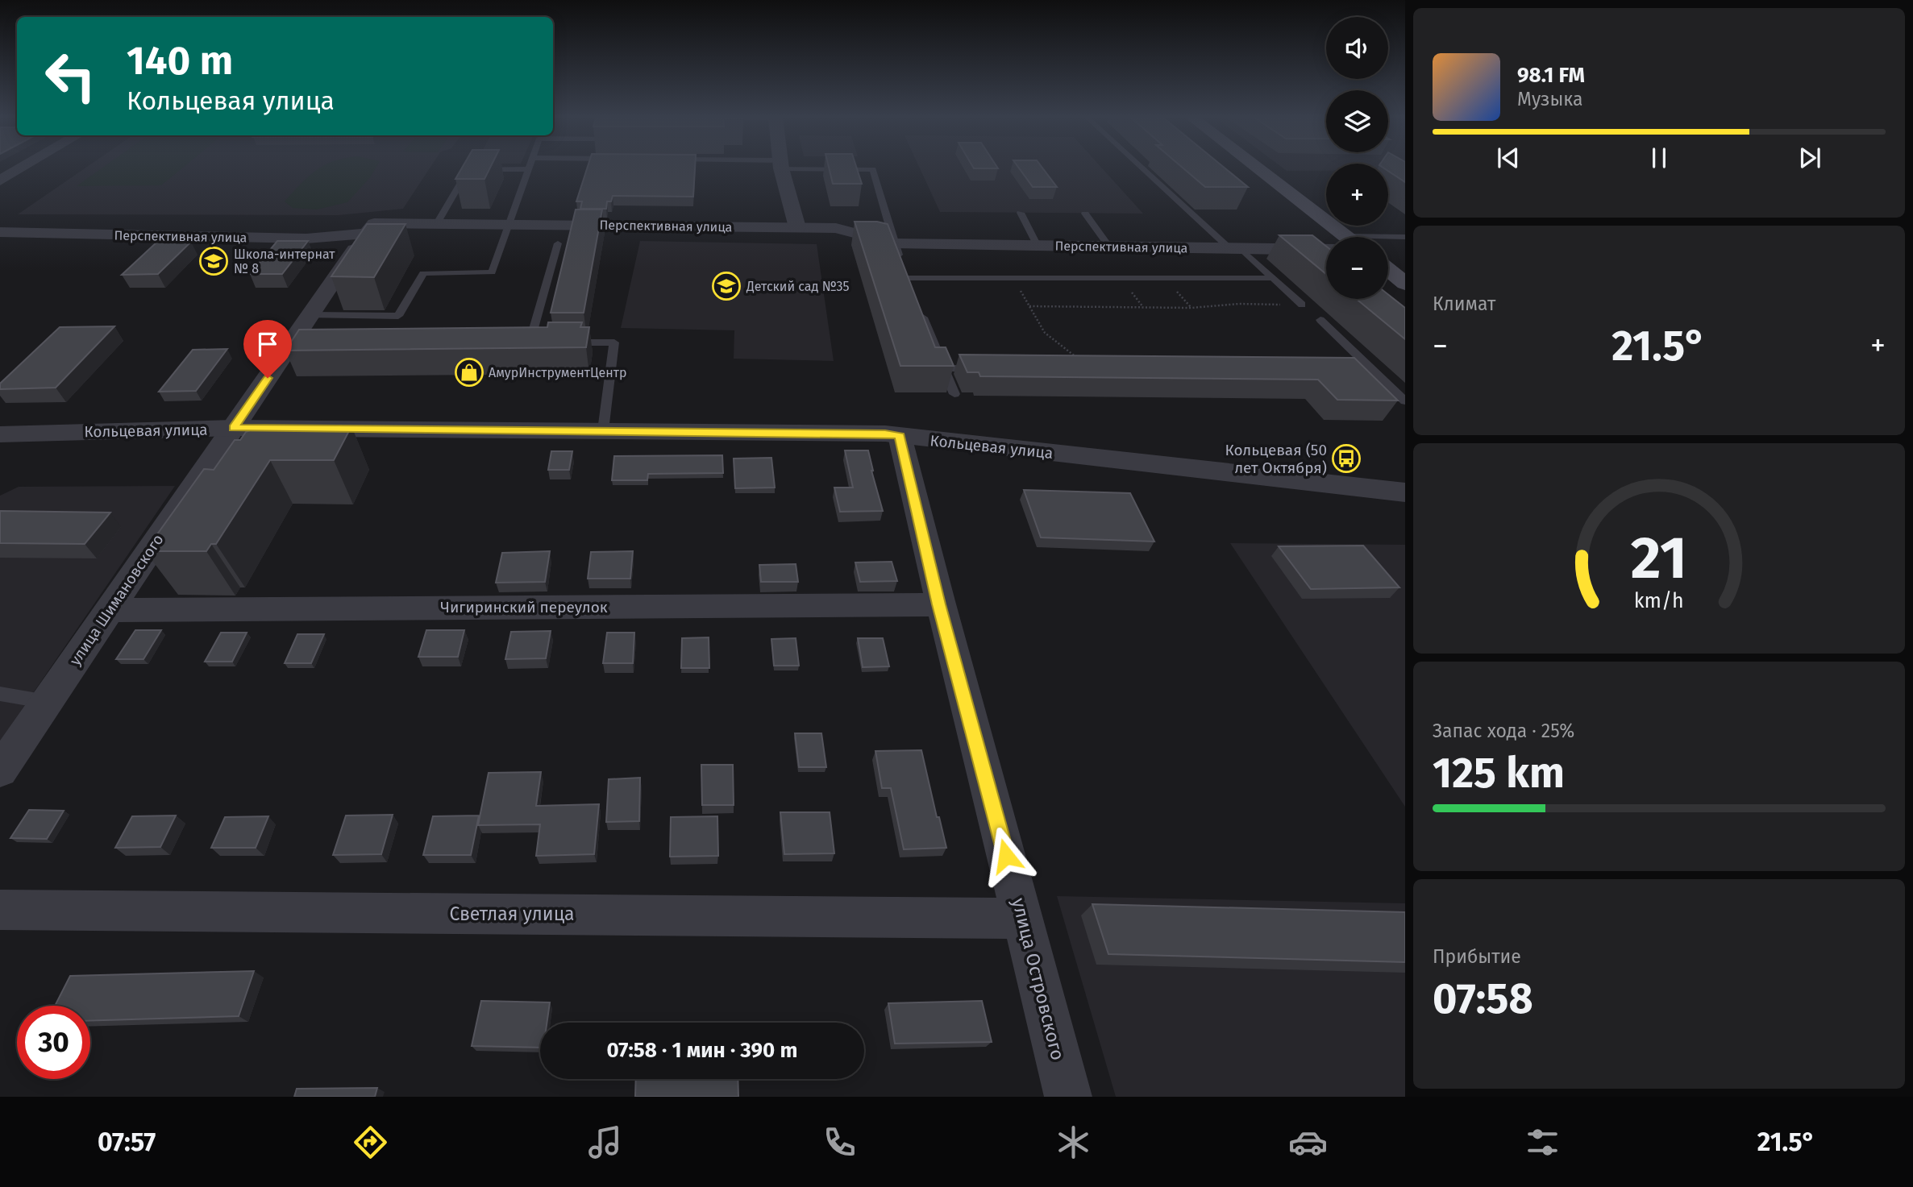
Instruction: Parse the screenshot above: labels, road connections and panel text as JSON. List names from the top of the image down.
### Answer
{
  "streets": {
    "street": [
      "Перспективная улица",
      "Кольцевая улица",
      "улица Шимановского",
      "Чигиринский переулок",
      "Светлая улица",
      "улица Островского"
    ]
  },
  "crossings": [
    ["Перспективная улица", "улица Шимановского"],
    ["Кольцевая улица", "улица Шимановского"],
    ["Кольцевая улица", "улица Островского"],
    ["улица Шимановского", "Чигиринский переулок"],
    ["Чигиринский переулок", "улица Островского"],
    ["Светлая улица", "улица Островского"]
  ],
  "places": {
    "school or university": ["Школа-интернат № 8", "Детский сад №35"],
    "shop": ["АмурИнструментЦентр"],
    "bus stop": ["Кольцевая (50 лет Октября)"]
  },
  "page": {
    "map_buttons": ["+", "−"],
    "turn": ["140 m", "Кольцевая улица"],
    "song": ["98.1 FM", "Музыка"],
    "tile": [
      "Климат",
      ["Запас хода · 25%", "125 km"],
      ["Прибытие", "07:58"]
    ],
    "heat": ["−", "21.5°", "+"],
    "limit": "30",
    "trip": "07:58 · 1 мин · 390 m",
    "tabs": ["07:57", "21.5°"],
    "gauge": ["21", "km/h"]
  }
}
